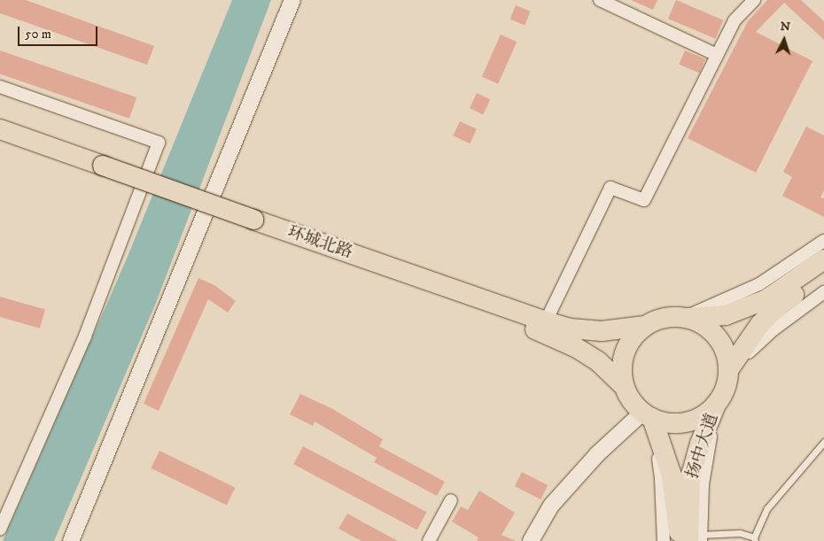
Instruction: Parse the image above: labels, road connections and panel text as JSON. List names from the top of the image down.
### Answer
{
  "streets": {
    "main road": ["环城北路", "扬中大道"]
  },
  "crossings": [
    ["环城北路", "扬中大道"]
  ],
  "scale_bar": "50 m",
  "north": "top"
}
